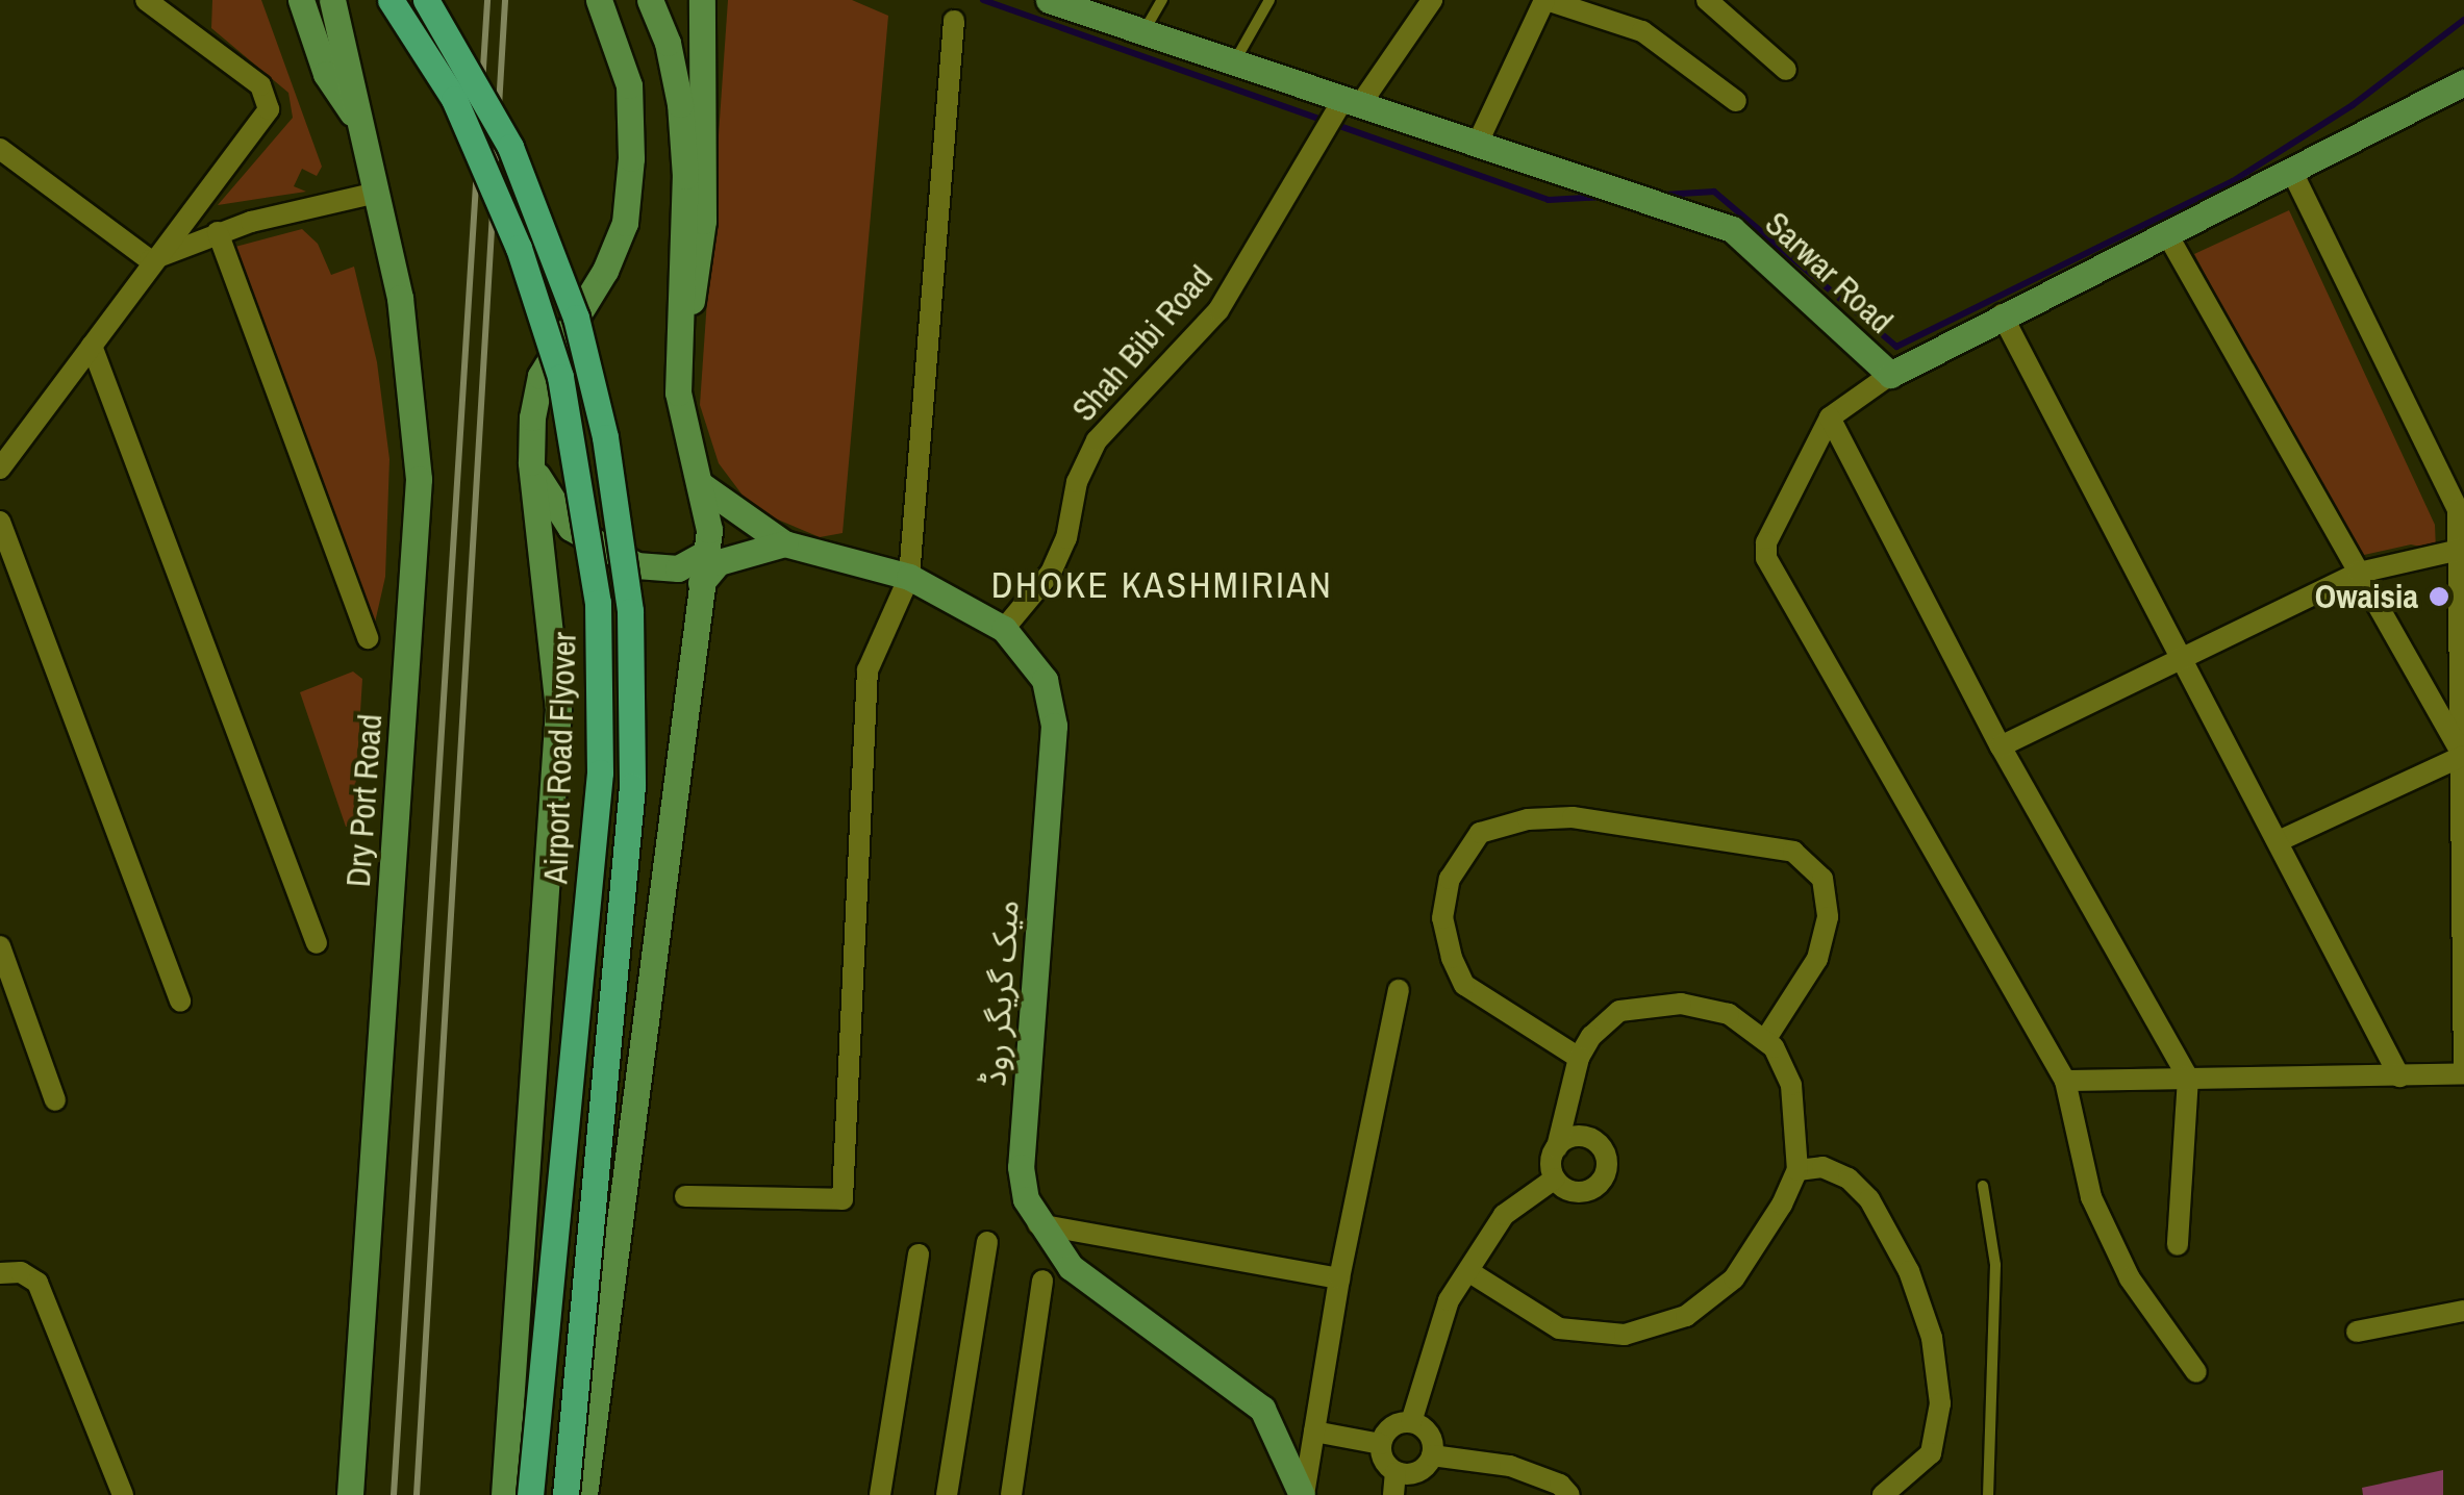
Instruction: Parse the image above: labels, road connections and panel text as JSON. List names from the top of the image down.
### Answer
{
  "streets": {
    "main road": ["Airport Road Flyover"],
    "street": [
      "Sarwar Road",
      "Shah Bibi Road",
      "Dry Port Road",
      "میک گریگر روڈ"
    ]
  },
  "crossings": [
    ["Sarwar Road", "Shah Bibi Road"],
    ["Shah Bibi Road", "میک گریگر روڈ"]
  ],
  "districts": ["DHOKE KASHMIRIAN"],
  "places": ["Owaisia"]
}
